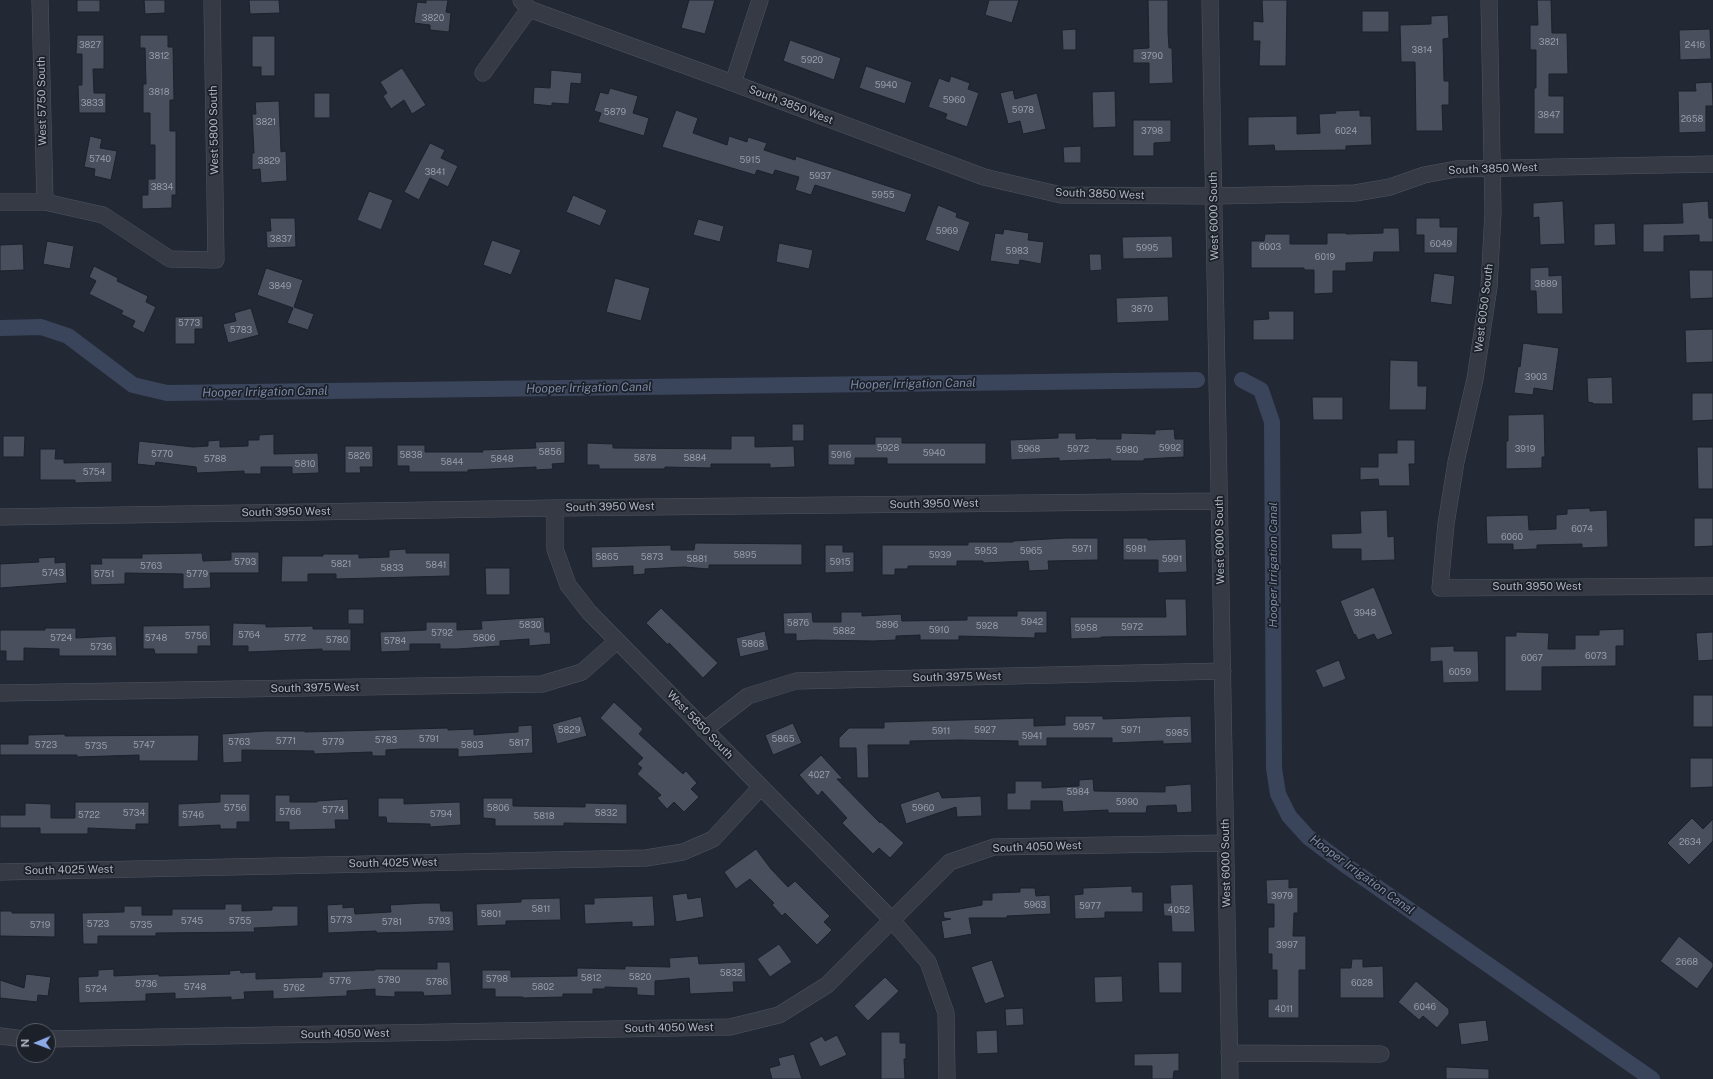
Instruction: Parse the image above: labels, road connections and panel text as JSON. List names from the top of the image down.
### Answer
{
  "streets": {
    "street": [
      "West 5750 South",
      "South 3850 West",
      "West 5800 South",
      "West 6000 South",
      "West 6050 South",
      "South 3950 West",
      "South 3975 West",
      "West 5850 South",
      "South 4050 West",
      "South 4025 West"
    ]
  },
  "crossings": [
    ["West 5750 South", "West 5800 South"],
    ["South 3850 West", "West 6000 South"],
    ["South 3850 West", "West 6050 South"],
    ["West 6000 South", "South 3950 West"],
    ["West 6000 South", "South 3975 West"],
    ["West 6000 South", "South 4050 West"],
    ["West 6050 South", "South 3950 West"],
    ["South 3950 West", "West 5850 South"],
    ["South 3975 West", "West 5850 South"],
    ["West 5850 South", "South 4050 West"],
    ["West 5850 South", "South 4025 West"]
  ],
  "water": ["Hooper Irrigation Canal"],
  "house_numbers": [
    "3820",
    "3821",
    "3827",
    "2416",
    "3814",
    "3812",
    "3790",
    "5920",
    "5940",
    "3818",
    "5960",
    "3833",
    "5978",
    "5879",
    "3847",
    "2658",
    "3821",
    "3798",
    "6024",
    "5740",
    "5915",
    "3829",
    "3841",
    "5937",
    "3834",
    "5955",
    "5969",
    "3837",
    "6049",
    "6003",
    "5995",
    "5983",
    "6019",
    "3889",
    "3849",
    "3870",
    "5773",
    "5783",
    "3903",
    "5928",
    "5992",
    "5968",
    "5972",
    "3919",
    "5980",
    "5856",
    "5940",
    "5770",
    "5838",
    "5916",
    "5826",
    "5878",
    "5884",
    "5788",
    "5848",
    "5844",
    "5810",
    "5754",
    "6074",
    "6060",
    "5971",
    "5981",
    "5953",
    "5965",
    "5895",
    "5939",
    "5865",
    "5873",
    "5881",
    "5991",
    "5793",
    "5915",
    "5821",
    "5841",
    "5763",
    "5833",
    "5743",
    "5751",
    "5779",
    "3948",
    "5942",
    "5876",
    "5830",
    "5896",
    "5928",
    "5972",
    "5958",
    "5910",
    "5882",
    "5792",
    "5764",
    "5756",
    "5724",
    "5748",
    "5772",
    "5806",
    "5780",
    "5784",
    "5868",
    "5736",
    "6073",
    "6067",
    "6059",
    "5957",
    "5829",
    "5927",
    "5971",
    "5911",
    "5985",
    "5941",
    "5791",
    "5865",
    "5783",
    "5771",
    "5763",
    "5779",
    "5817",
    "5723",
    "5747",
    "5803",
    "5735",
    "4027",
    "5984",
    "5990",
    "5756",
    "5806",
    "5960",
    "5774",
    "5766",
    "5734",
    "5832",
    "5794",
    "5722",
    "5746",
    "5818",
    "2634",
    "3979",
    "5963",
    "5977",
    "5811",
    "4052",
    "5801",
    "5773",
    "5745",
    "5755",
    "5793",
    "5781",
    "5723",
    "5719",
    "5735",
    "3997",
    "2668",
    "5832",
    "5820",
    "5812",
    "5798",
    "5780",
    "5776",
    "5786",
    "6028",
    "5736",
    "5748",
    "5802",
    "5762",
    "5724",
    "6046",
    "4011"
  ],
  "north": "left"
}
